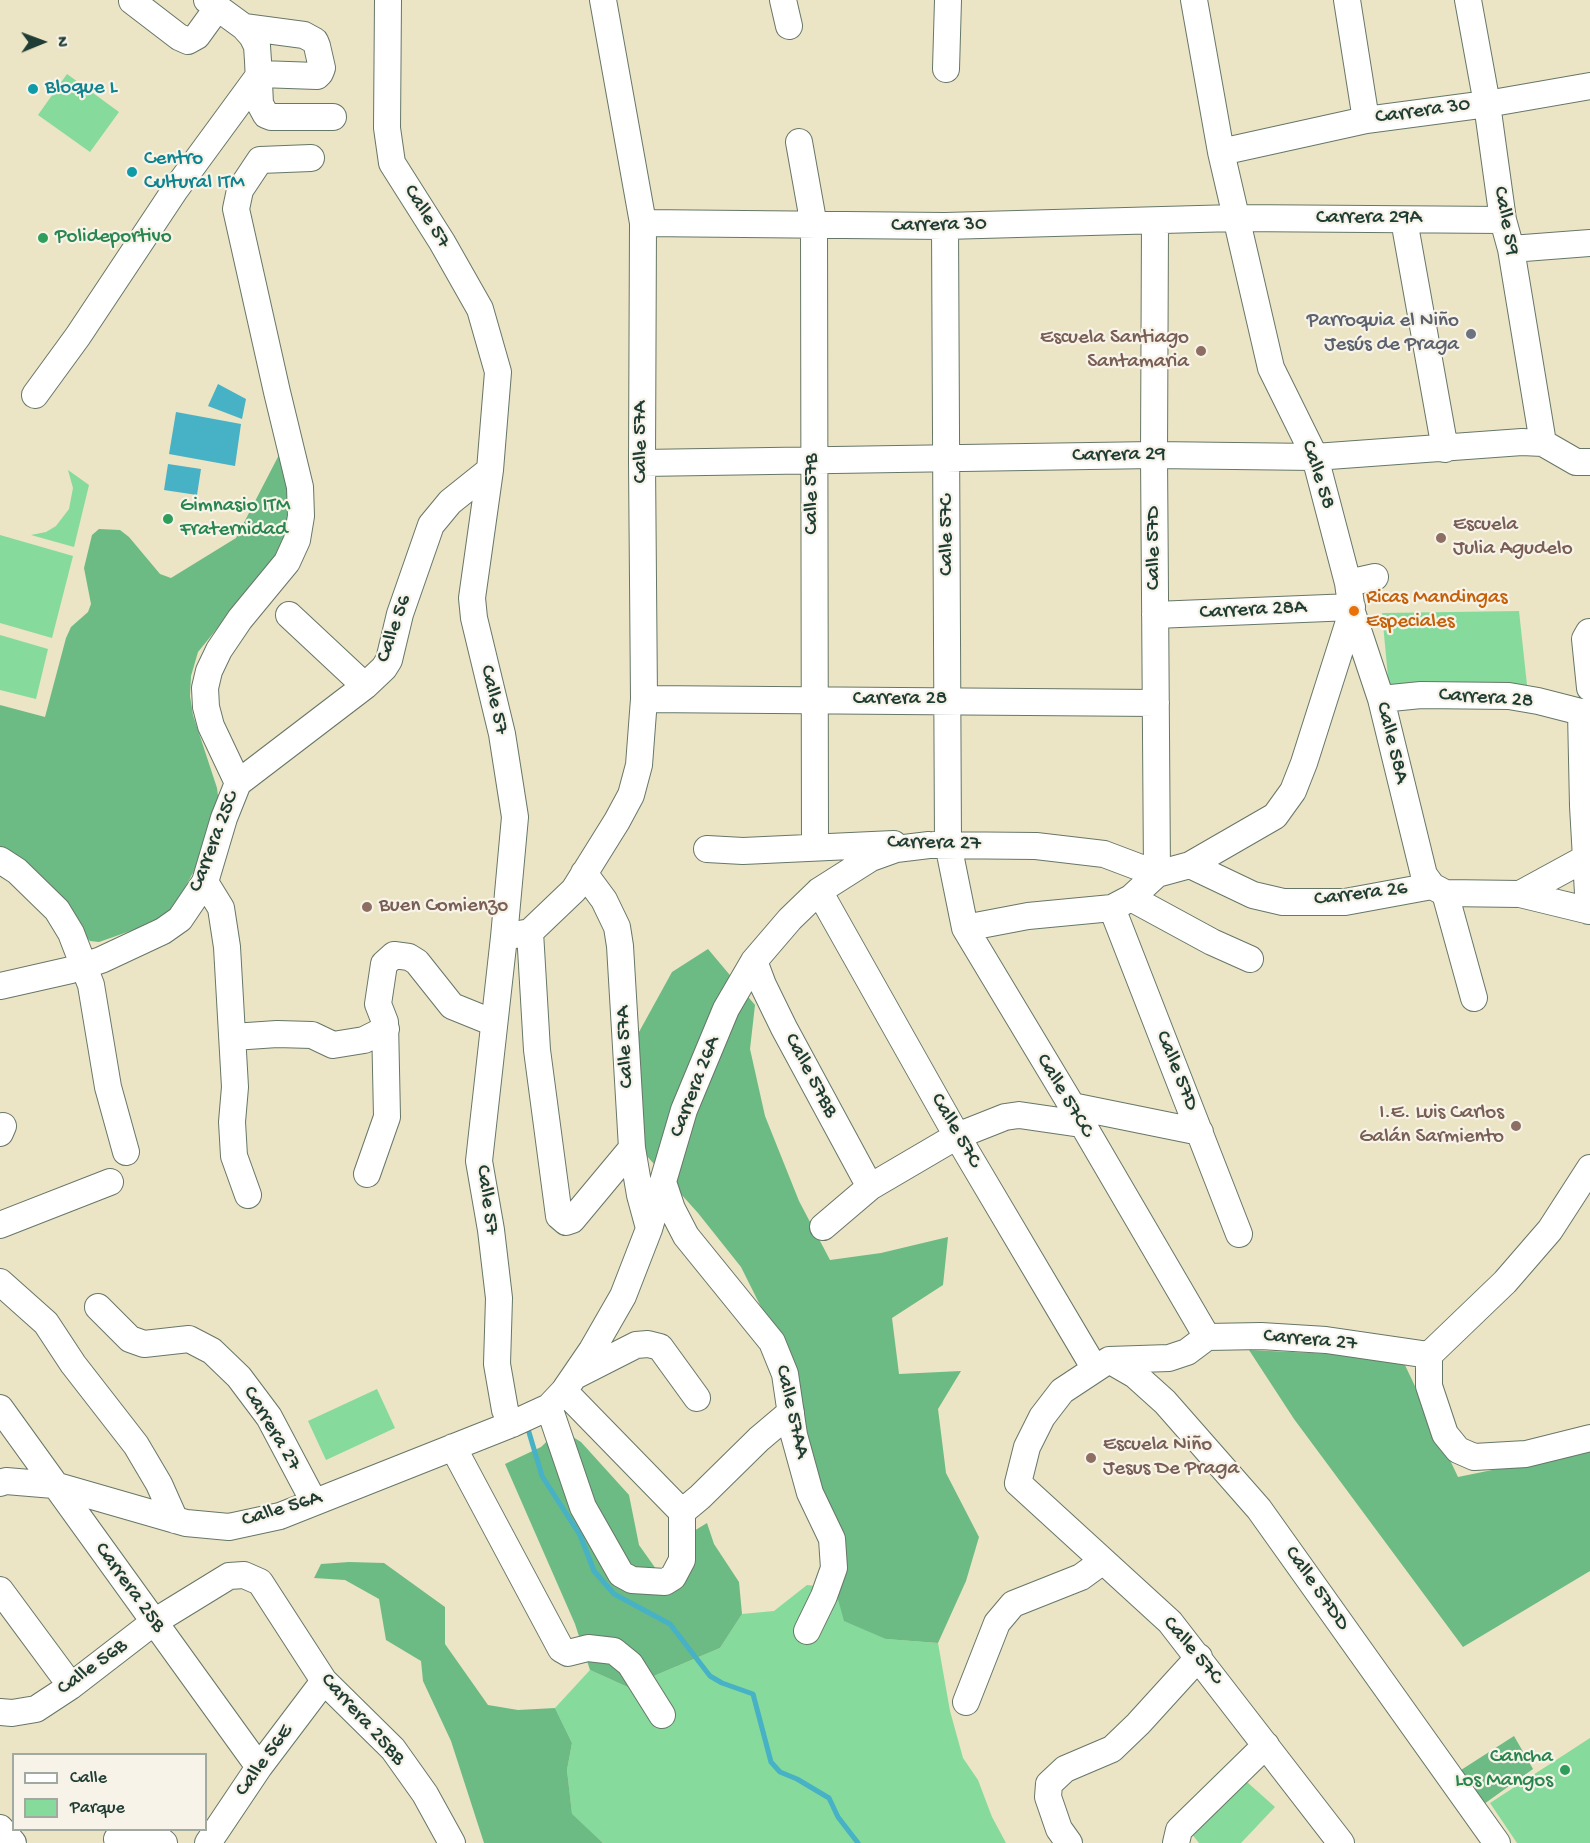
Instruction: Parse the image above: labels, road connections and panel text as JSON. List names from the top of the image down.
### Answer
{
  "streets": {
    "street": [
      "Carrera 30",
      "Calle 57",
      "Carrera 29A",
      "Calle 59",
      "Calle 57A",
      "Carrera 29",
      "Calle 58",
      "Calle 57B",
      "Calle 57C",
      "Calle 57D",
      "Carrera 28A",
      "Calle 56",
      "Carrera 28",
      "Calle 58A",
      "Carrera 25C",
      "Carrera 27",
      "Carrera 26",
      "Calle 57BB",
      "Carrera 26A",
      "Calle 57CC",
      "Calle 57AA",
      "Calle 56A",
      "Carrera 25B",
      "Calle 57DD",
      "Calle 56B",
      "Carrera 25BB",
      "Calle 56E"
    ]
  },
  "crossings": [
    ["Carrera 30", "Carrera 29A"],
    ["Carrera 30", "Calle 59"],
    ["Carrera 30", "Calle 57A"],
    ["Carrera 30", "Calle 58"],
    ["Carrera 30", "Calle 57B"],
    ["Carrera 30", "Calle 57C"],
    ["Carrera 30", "Calle 57D"],
    ["Calle 57", "Calle 56"],
    ["Calle 57", "Calle 56A"],
    ["Carrera 29A", "Calle 59"],
    ["Carrera 29A", "Calle 58"],
    ["Calle 59", "Carrera 29"],
    ["Calle 57A", "Carrera 29"],
    ["Calle 57A", "Carrera 28"],
    ["Calle 57A", "Carrera 26A"],
    ["Carrera 29", "Calle 58"],
    ["Carrera 29", "Calle 57B"],
    ["Carrera 29", "Calle 57C"],
    ["Carrera 29", "Calle 57D"],
    ["Calle 58", "Carrera 28A"],
    ["Calle 58", "Calle 58A"],
    ["Calle 57B", "Carrera 28"],
    ["Calle 57B", "Carrera 27"],
    ["Calle 57C", "Carrera 28"],
    ["Calle 57C", "Carrera 27"],
    ["Calle 57C", "Carrera 26A"],
    ["Calle 57C", "Calle 57CC"],
    ["Calle 57C", "Calle 57DD"],
    ["Calle 57D", "Carrera 28A"],
    ["Calle 57D", "Carrera 28"],
    ["Calle 57D", "Carrera 27"],
    ["Carrera 28A", "Calle 58A"],
    ["Calle 56", "Carrera 25C"],
    ["Carrera 28", "Calle 58A"],
    ["Calle 58A", "Carrera 26"],
    ["Carrera 27", "Carrera 26A"],
    ["Carrera 27", "Calle 57CC"],
    ["Carrera 27", "Calle 56A"],
    ["Calle 57BB", "Carrera 26A"],
    ["Carrera 26A", "Calle 57CC"],
    ["Carrera 26A", "Calle 57AA"],
    ["Calle 56A", "Carrera 25B"],
    ["Carrera 25B", "Calle 56B"],
    ["Carrera 25B", "Calle 56E"],
    ["Calle 56B", "Carrera 25BB"],
    ["Carrera 25BB", "Calle 56E"]
  ],
  "places": [
    "Bloque L",
    "Centro Cultural ITM",
    "Polideportivo",
    "Parroquia el Niño Jesús de Praga",
    "Escuela Santiago Santamaria",
    "Gimnasio ITM Fraternidad",
    "Escuela Julia Agudelo",
    "Ricas Mandingas Especiales",
    "Buen Comienzo",
    "I.E. Luis Carlos Galán Sarmiento",
    "Escuela Niño Jesus De Praga",
    "Cancha Los Mangos"
  ],
  "legend": ["Calle", "Parque"],
  "north": "right"
}
